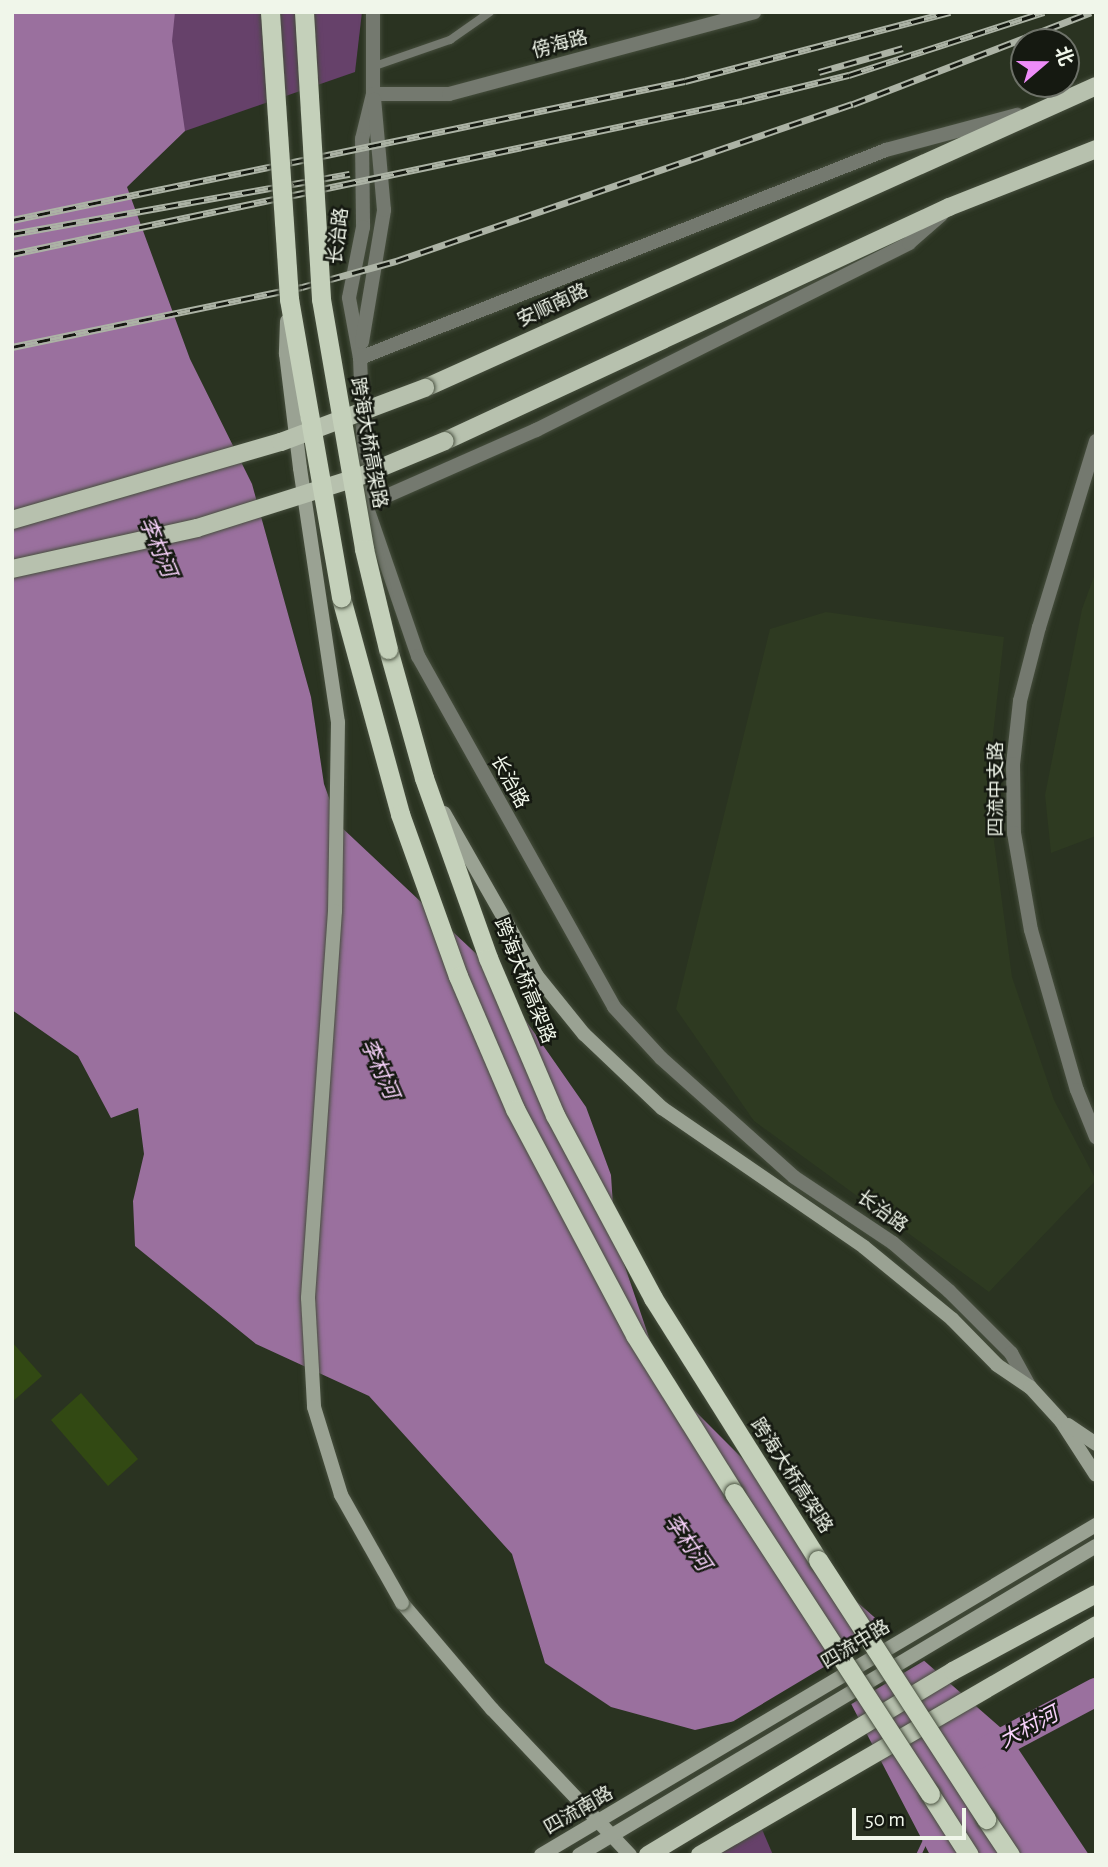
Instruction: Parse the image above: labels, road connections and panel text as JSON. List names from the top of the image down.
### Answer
{
  "streets": {
    "highway": ["跨海大桥高架路"],
    "main road": ["安顺南路", "四流中路", "四流南路"],
    "street": ["傍海路", "长治路", "四流中支路"]
  },
  "crossings": [
    ["傍海路", "长治路"],
    ["四流中路", "四流南路"]
  ],
  "water": ["李村河", "大村河"],
  "scale_bar": "50 m",
  "north": "right"
}
